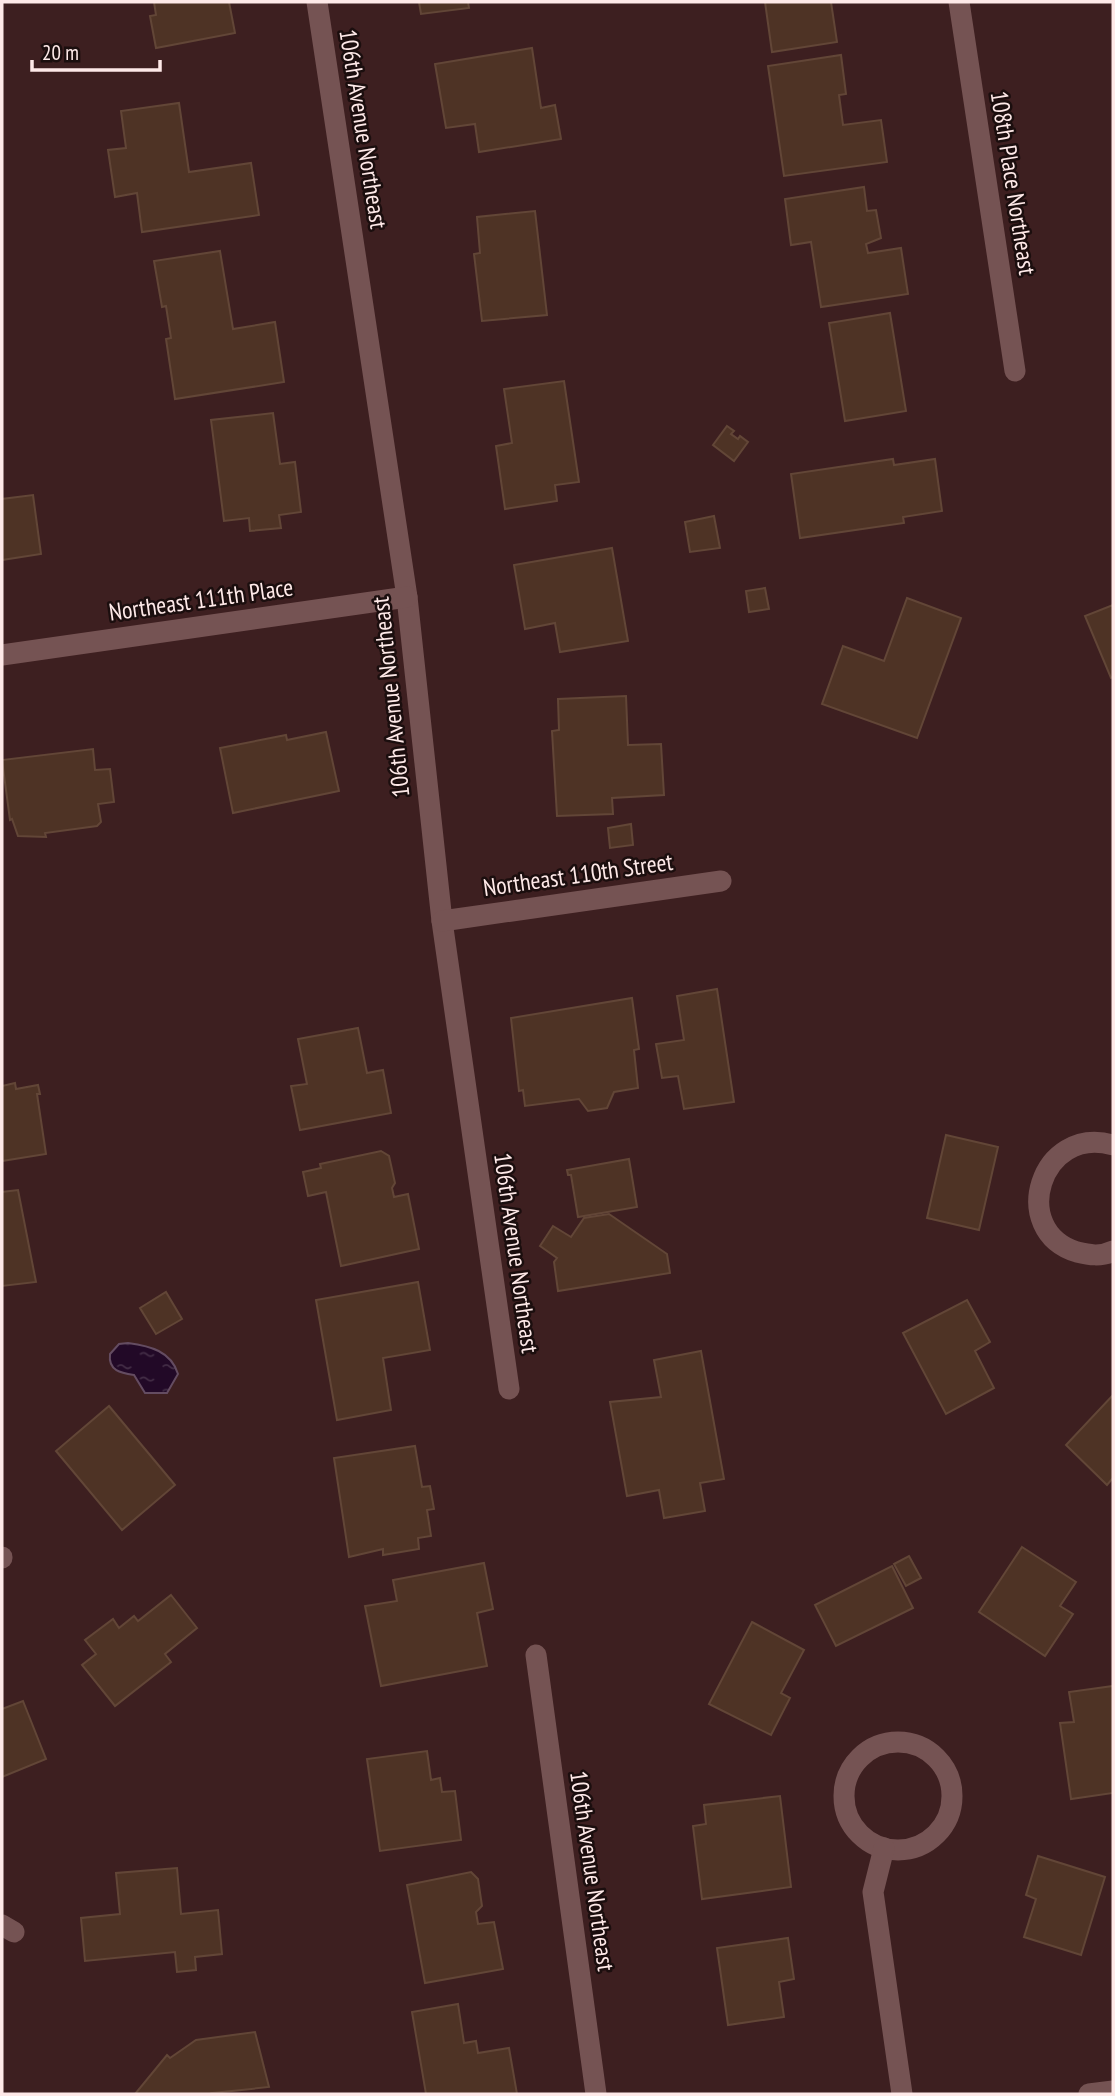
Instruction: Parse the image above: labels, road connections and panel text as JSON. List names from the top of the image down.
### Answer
{
  "streets": {
    "street": [
      "106th Avenue Northeast",
      "108th Place Northeast",
      "Northeast 111th Place",
      "Northeast 110th Street"
    ]
  },
  "crossings": [
    ["106th Avenue Northeast", "Northeast 111th Place"],
    ["106th Avenue Northeast", "Northeast 110th Street"]
  ],
  "scale_bar": "20 m"
}
